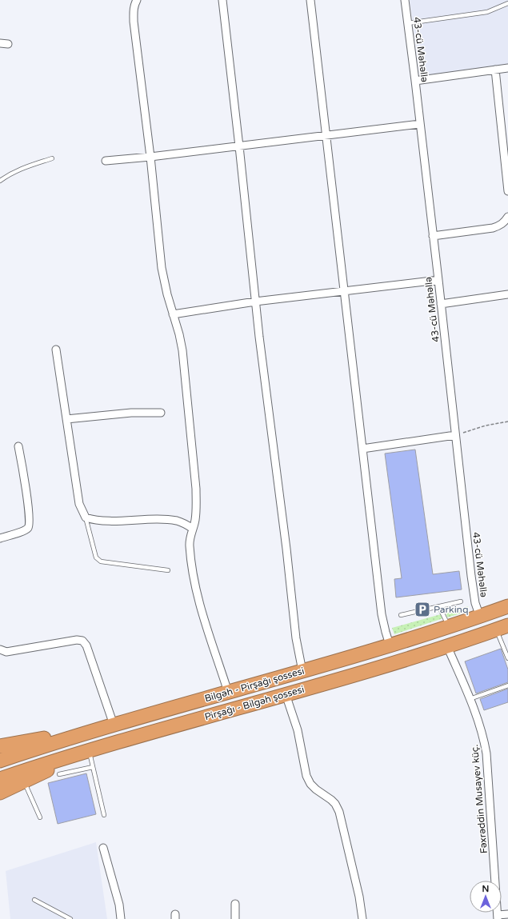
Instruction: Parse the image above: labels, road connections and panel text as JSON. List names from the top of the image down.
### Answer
{
  "streets": {
    "highway": ["Bilgəh - Pirşağı şossesi", "Pirşağı - Bilgəh şossesi"],
    "street": ["43-cü Məhəllə", "Fəxrəddin Musayev küç."]
  },
  "crossings": [
    ["43-cü Məhəllə", "Bilgəh - Pirşağı şossesi"],
    ["Pirşağı - Bilgəh şossesi", "Fəxrəddin Musayev küç."]
  ],
  "places": {
    "parking": ["Parkinq"]
  },
  "north": "top"
}
